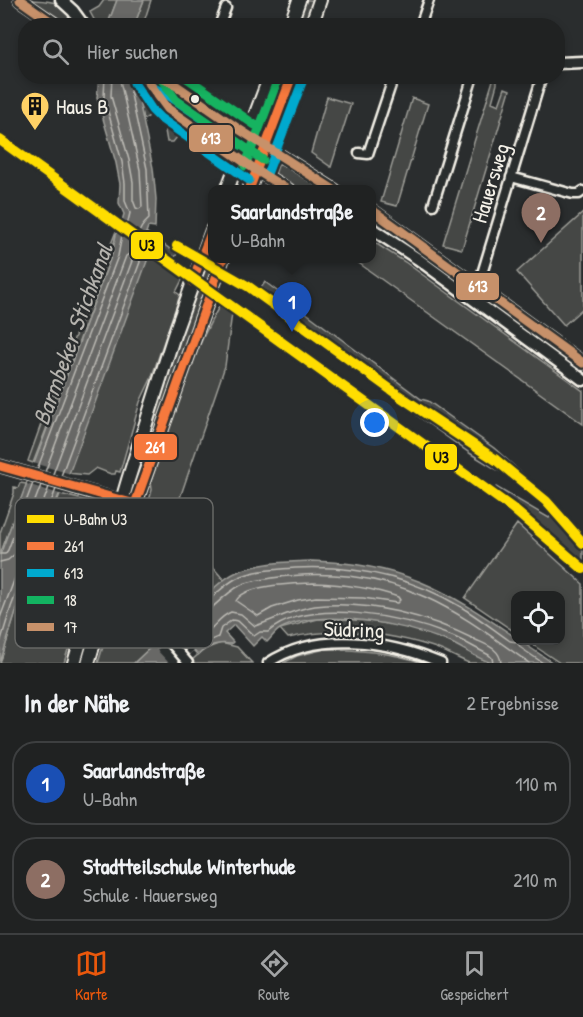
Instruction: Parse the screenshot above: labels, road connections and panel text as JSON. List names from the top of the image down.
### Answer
{
  "streets": {
    "street": ["Hauersweg", "Südring"]
  },
  "water": ["Barmbeker Stichkanal"],
  "places": {
    "building": ["Haus B"]
  },
  "lines": [
    "transit line 613",
    "transit line 261",
    "transit line 18",
    "transit line 17",
    "metro line U3"
  ],
  "legend": [
    "U-Bahn U3",
    "261",
    "613",
    "18",
    "17"
  ],
  "page": {
    "search": "Hier suchen",
    "popup": ["Saarlandstraße", "U-Bahn"],
    "pins": ["2", "1"],
    "heading": ["In der Nähe", "2 Ergebnisse"],
    "list": [
      {
        "mark": "1",
        "name": "Saarlandstraße",
        "note": "U-Bahn",
        "value": "110 m"
      },
      {
        "mark": "2",
        "name": "Stadtteilschule Winterhude",
        "note": "Schule · Hauersweg",
        "value": "210 m"
      }
    ],
    "nav": ["Karte", "Route", "Gespeichert"]
  }
}
